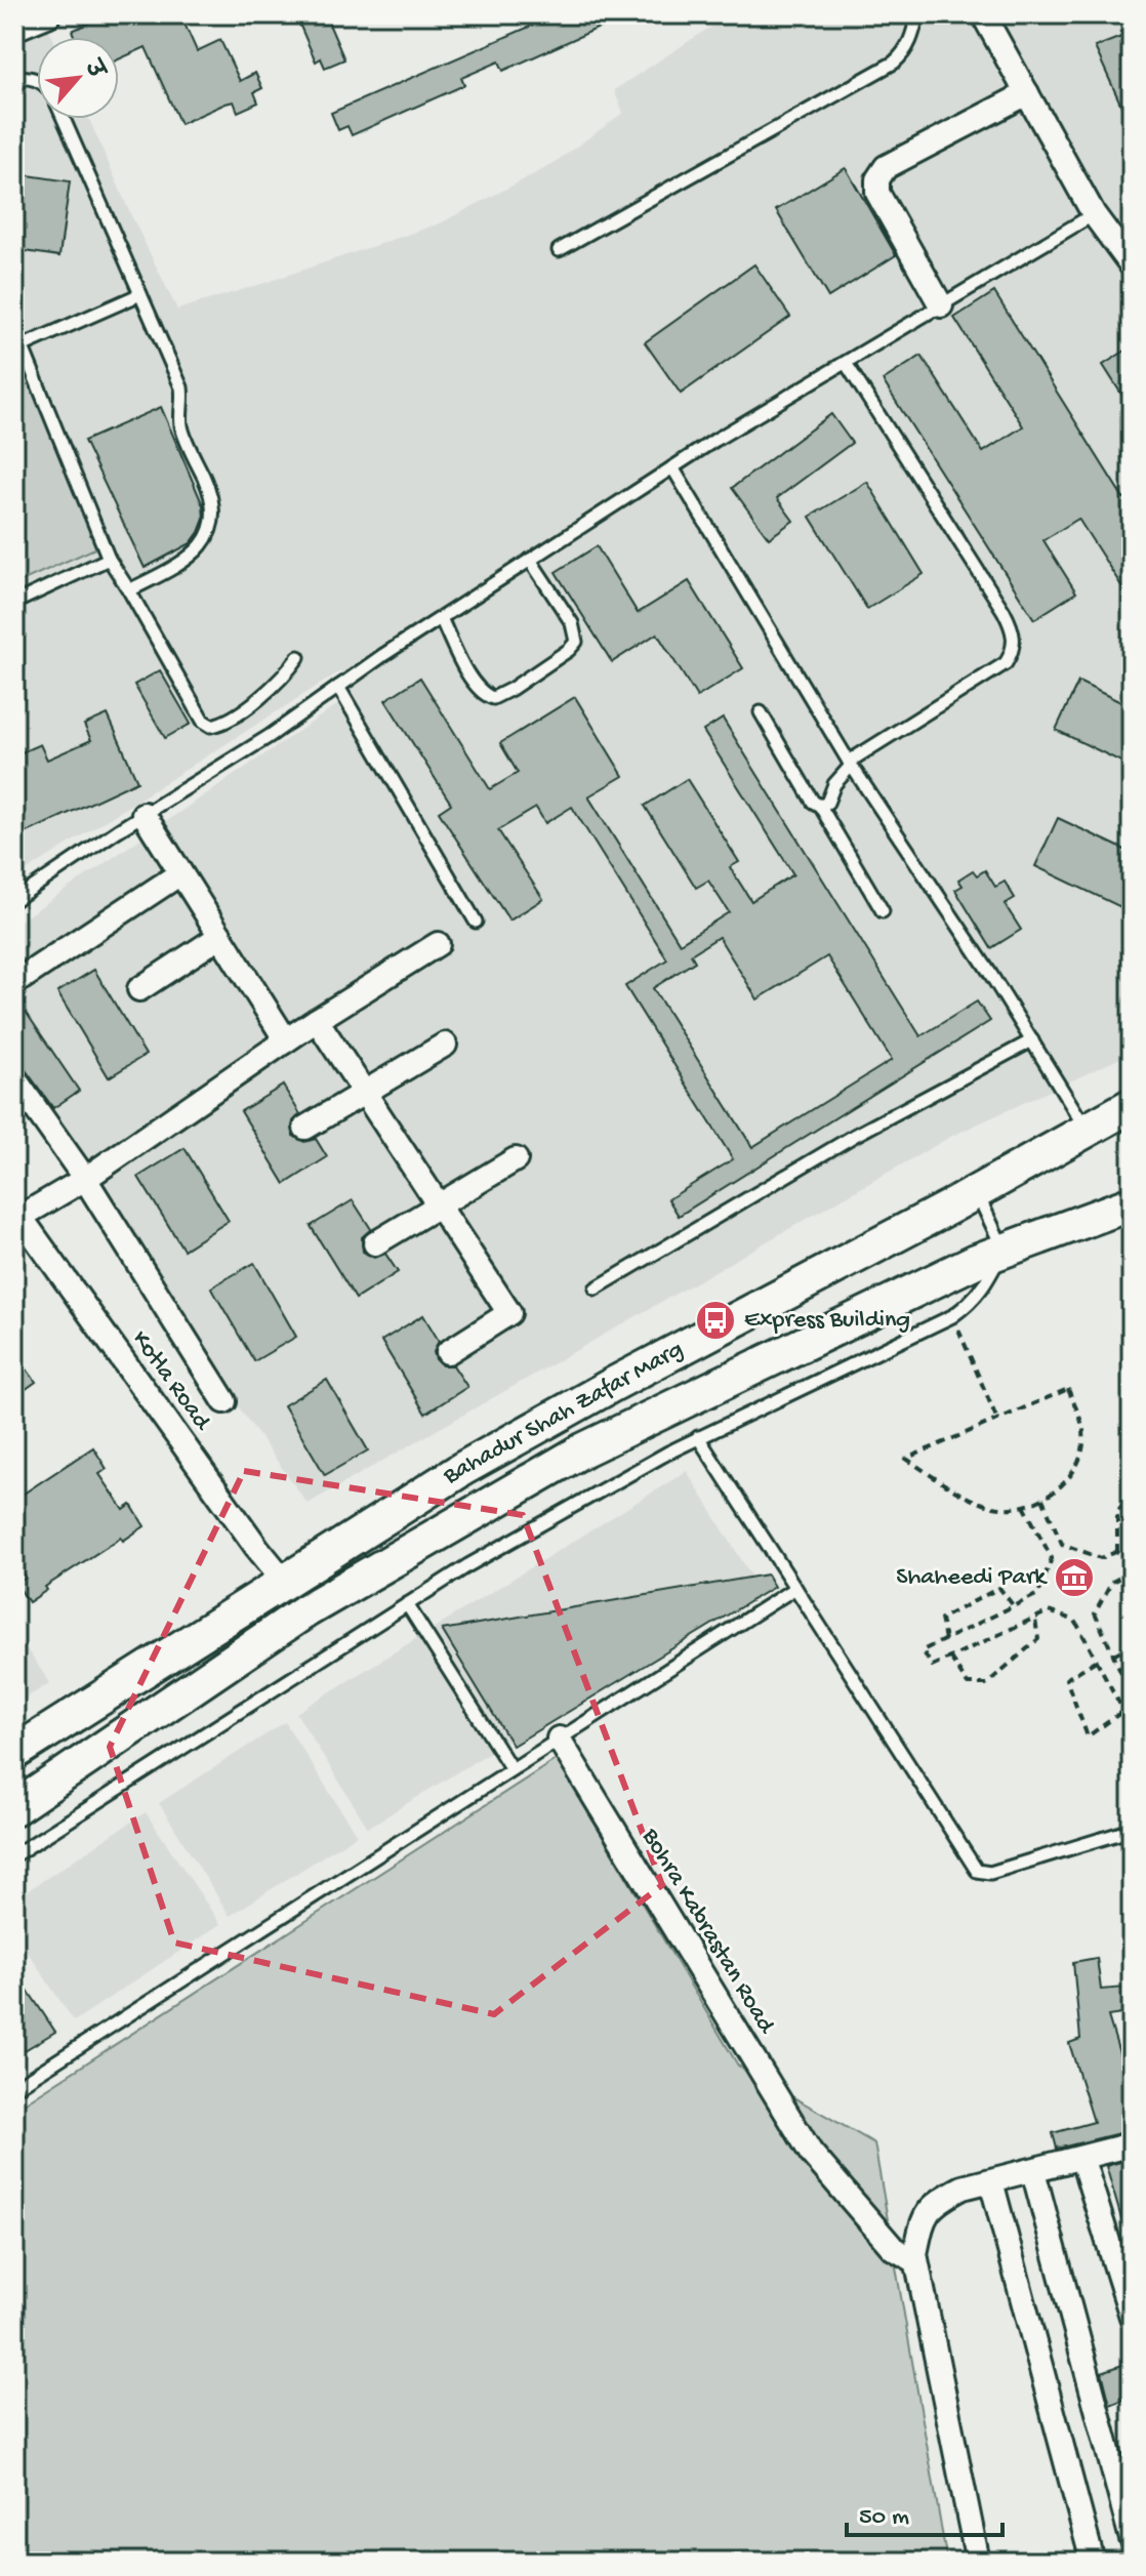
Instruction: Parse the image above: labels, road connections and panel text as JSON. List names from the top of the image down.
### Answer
{
  "streets": {
    "main road": ["Bahadur Shah Zafar Marg"],
    "street": ["Kotla Road", "Bohra Kabrastan Road"]
  },
  "crossings": [
    ["Kotla Road", "Bahadur Shah Zafar Marg"]
  ],
  "places": {
    "bus stop": ["Express Building"],
    "museum": ["Shaheedi Park"]
  },
  "scale_bar": "50 m",
  "north": "top right"
}
